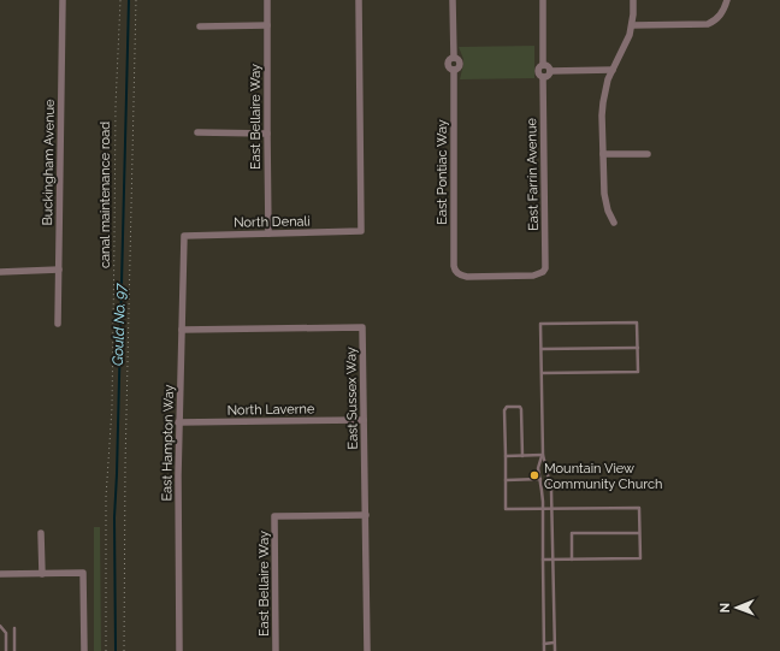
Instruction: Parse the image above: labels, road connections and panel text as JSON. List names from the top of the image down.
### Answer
{
  "streets": {
    "street": [
      "East Bellaire Way",
      "Buckingham Avenue",
      "East Pontiac Way",
      "East Farrin Avenue",
      "North Denali",
      "East Sussex Way",
      "North Laverne",
      "East Hampton Way"
    ],
    "path": ["canal maintenance road"]
  },
  "crossings": [
    ["East Bellaire Way", "North Denali"],
    ["East Bellaire Way", "East Sussex Way"],
    ["East Pontiac Way", "East Farrin Avenue"],
    ["North Denali", "East Hampton Way"],
    ["East Sussex Way", "North Laverne"],
    ["East Sussex Way", "East Hampton Way"],
    ["North Laverne", "East Hampton Way"]
  ],
  "water": ["Gould No. 97"],
  "places": ["Mountain View Community Church"],
  "north": "left"
}
